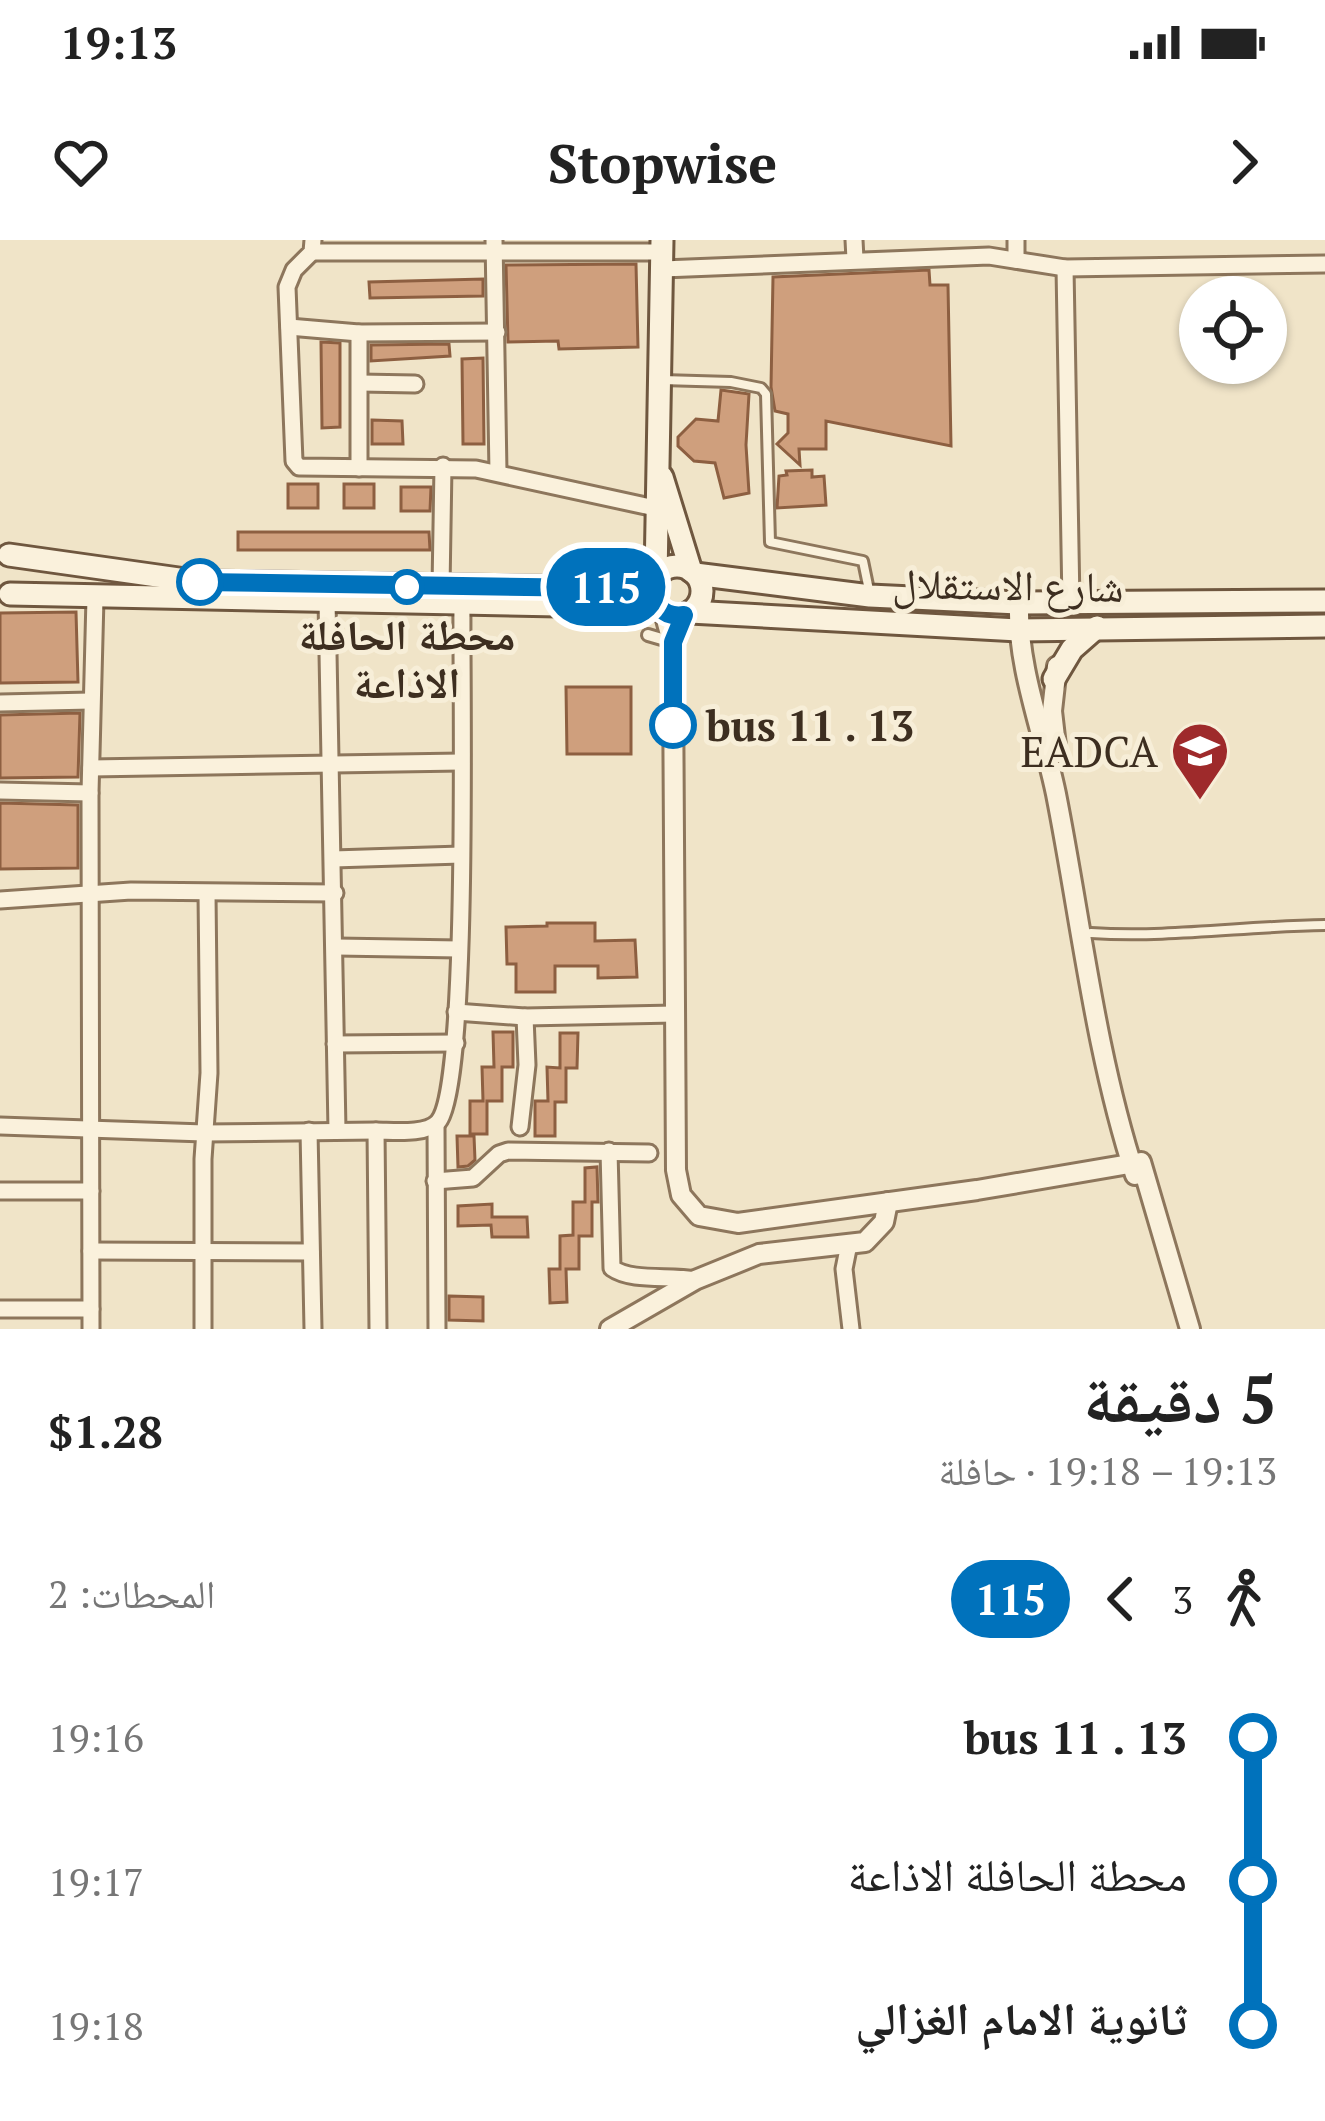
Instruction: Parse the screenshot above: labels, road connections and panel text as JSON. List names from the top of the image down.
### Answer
{
  "streets": {
    "main road": ["شارع الاستقلال"]
  },
  "places": {
    "other": ["محطة الحافلة الاذاعة", "bus 11 . 13"],
    "school or university": ["EADCA"]
  },
  "lines": ["bus line 115"],
  "page": {
    "status": "19:13",
    "header": "Stopwise",
    "on_map": "115",
    "heading": ["5 دقيقة", "19:13 – 19:18 · حافلة", "$1.28"],
    "legs": ["3", "115", "المحطات: 2"],
    "list": [
      {
        "name": "bus 11 . 13",
        "value": "19:16"
      },
      {
        "name": "محطة الحافلة الاذاعة",
        "value": "19:17"
      },
      {
        "name": "ثانوية الامام الغزالي",
        "value": "19:18"
      }
    ]
  }
}
